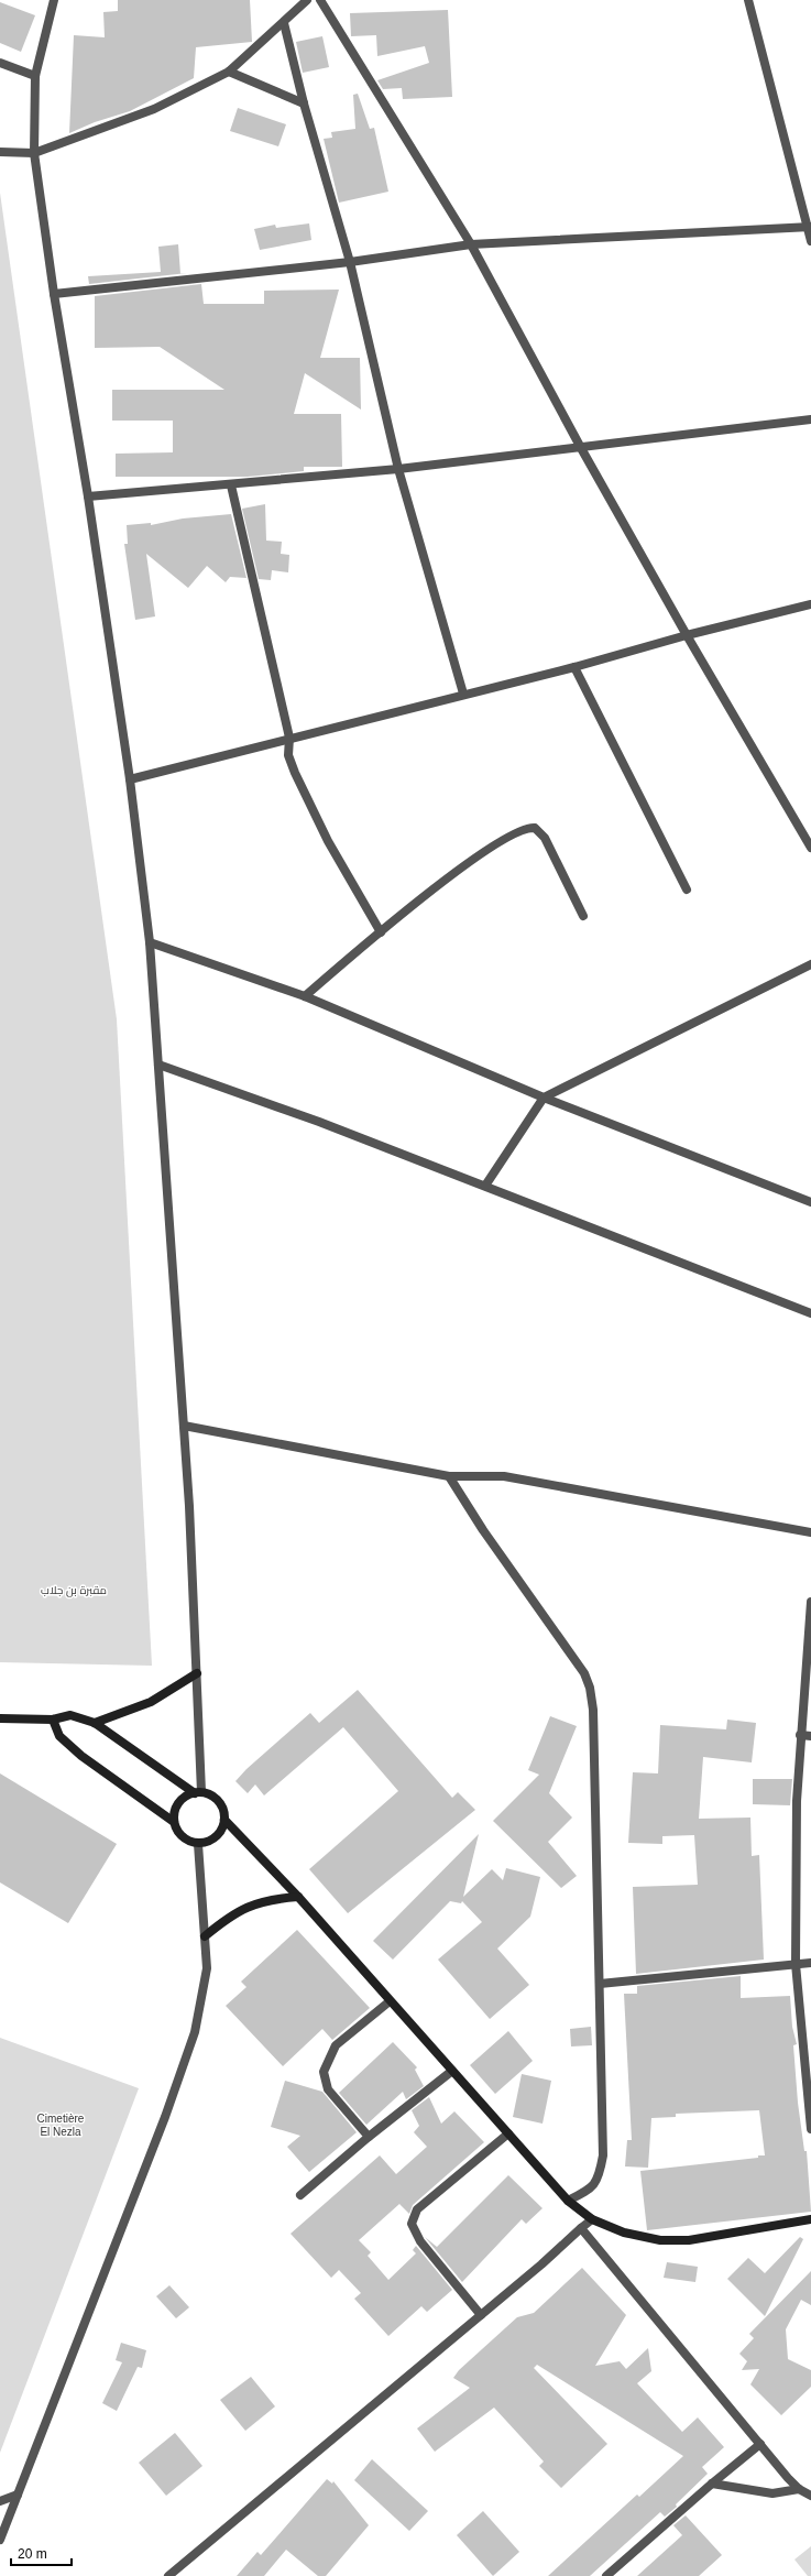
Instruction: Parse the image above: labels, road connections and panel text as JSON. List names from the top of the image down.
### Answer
{
  "parks": ["مقبرة بن جلاب", "Cimetière El Nezla"],
  "scale_bar": "20 m"
}
